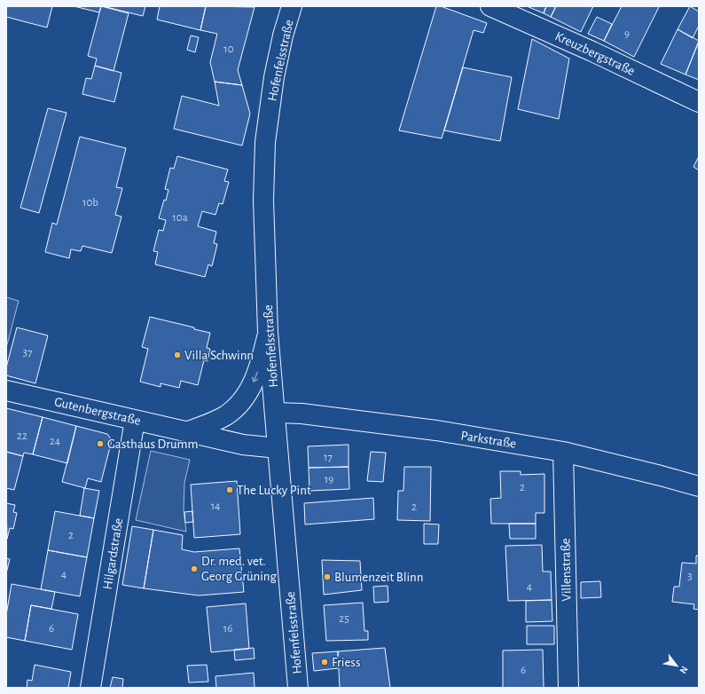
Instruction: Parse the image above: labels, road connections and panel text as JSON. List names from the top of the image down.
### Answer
{
  "streets": {
    "street": [
      "Kreuzbergstraße",
      "Hofenfelsstraße",
      "Gutenbergstraße",
      "Parkstraße",
      "Hilgardstraße",
      "Villenstraße"
    ]
  },
  "crossings": [
    ["Hofenfelsstraße", "Gutenbergstraße"],
    ["Hofenfelsstraße", "Parkstraße"],
    ["Gutenbergstraße", "Hilgardstraße"],
    ["Parkstraße", "Villenstraße"]
  ],
  "places": [
    "Villa Schwinn",
    "Gasthaus Drumm",
    "The Lucky Pint",
    "Dr. med. vet. Georg Grüning",
    "Blumenzeit Blinn",
    "Friess"
  ],
  "house_numbers": [
    "9",
    "10",
    "10b",
    "10a",
    "37",
    "22",
    "24",
    "17",
    "19",
    "2",
    "14",
    "2",
    "2",
    "4",
    "3",
    "4",
    "25",
    "6",
    "16",
    "6"
  ],
  "north": "bottom right"
}
